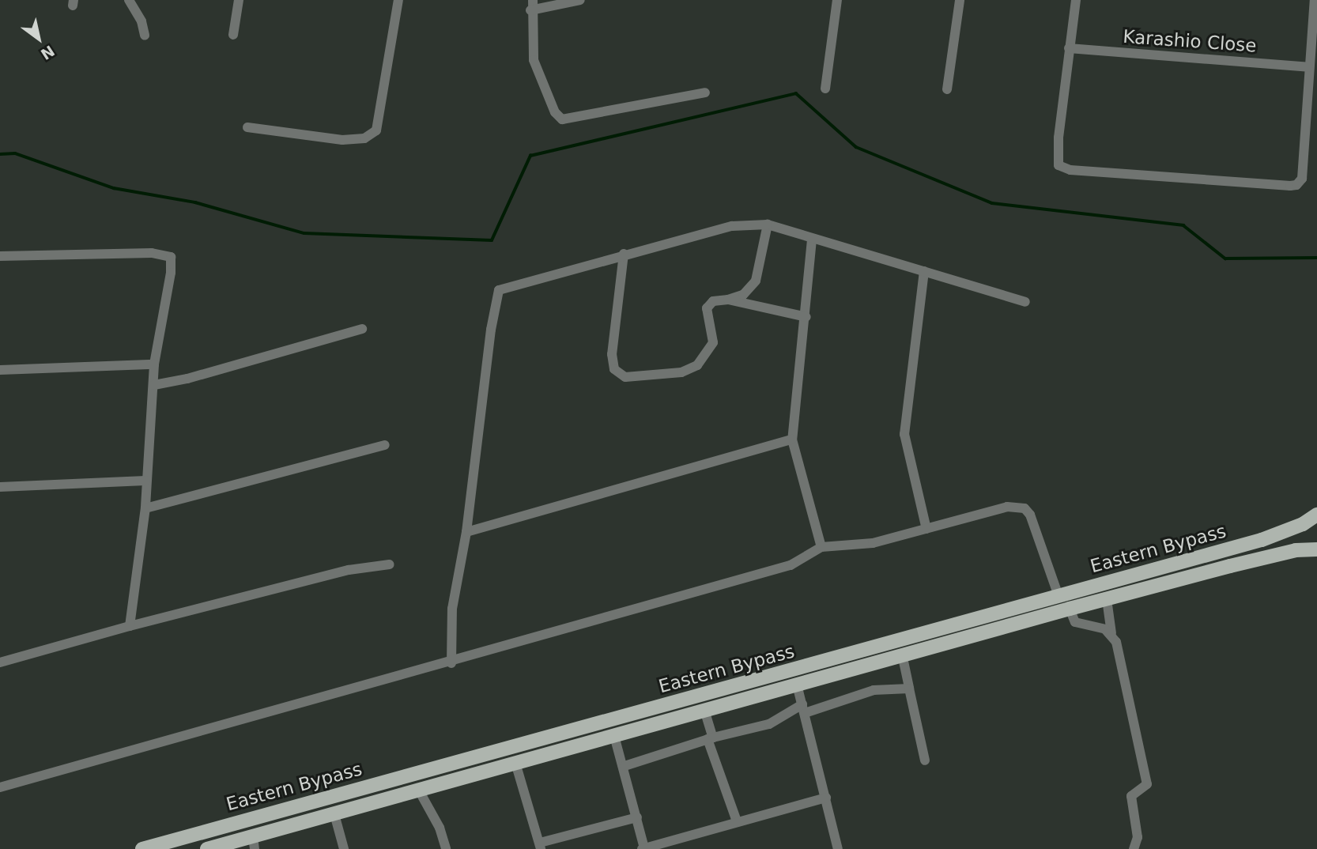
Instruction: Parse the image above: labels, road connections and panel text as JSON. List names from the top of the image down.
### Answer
{
  "streets": {
    "main road": ["Eastern Bypass"],
    "street": ["Karashio Close"]
  },
  "north": "bottom right"
}
